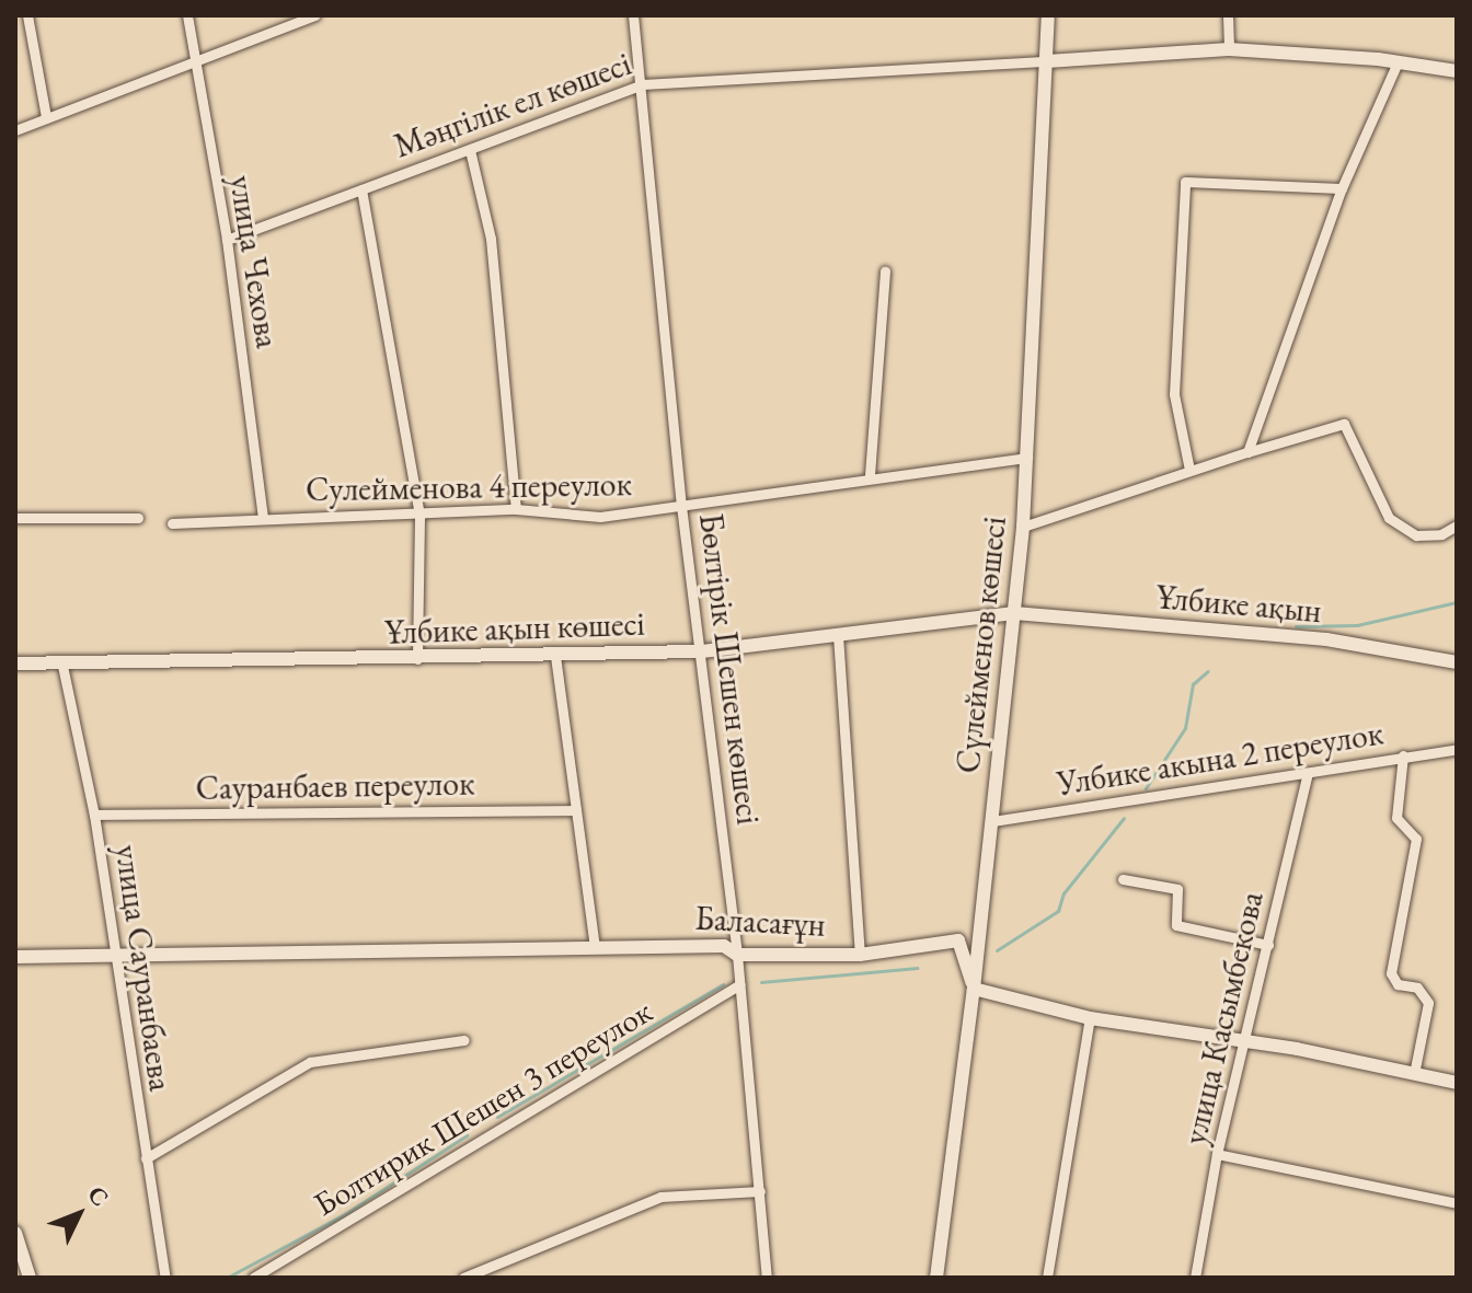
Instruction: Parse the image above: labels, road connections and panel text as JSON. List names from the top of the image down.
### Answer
{
  "streets": {
    "street": [
      "Мәңгілік ел көшесі",
      "улица Чехова",
      "Сулейменова 4 переулок",
      "Ұлбике ақын",
      "Ұлбике ақын көшесі",
      "Сүлейменов көшесі",
      "Бөлтірік Шешен көшесі",
      "Улбике акына 2 переулок",
      "Сауранбаев переулок",
      "Баласағұн",
      "улица Сауранбаева",
      "улица Касымбекова",
      "Болтирик Шешен 3 переулок"
    ]
  },
  "crossings": [
    ["Мәңгілік ел көшесі", "улица Чехова"],
    ["Мәңгілік ел көшесі", "Сүлейменов көшесі"],
    ["Мәңгілік ел көшесі", "Бөлтірік Шешен көшесі"],
    ["улица Чехова", "Сулейменова 4 переулок"],
    ["Сулейменова 4 переулок", "Сүлейменов көшесі"],
    ["Сулейменова 4 переулок", "Бөлтірік Шешен көшесі"],
    ["Ұлбике ақын", "Ұлбике ақын көшесі"],
    ["Ұлбике ақын", "Сүлейменов көшесі"],
    ["Ұлбике ақын көшесі", "Сүлейменов көшесі"],
    ["Ұлбике ақын көшесі", "Бөлтірік Шешен көшесі"],
    ["Ұлбике ақын көшесі", "улица Сауранбаева"],
    ["Сүлейменов көшесі", "Улбике акына 2 переулок"],
    ["Сүлейменов көшесі", "Баласағұн"],
    ["Бөлтірік Шешен көшесі", "Баласағұн"],
    ["Бөлтірік Шешен көшесі", "Болтирик Шешен 3 переулок"],
    ["Улбике акына 2 переулок", "улица Касымбекова"],
    ["Сауранбаев переулок", "улица Сауранбаева"],
    ["Баласағұн", "улица Сауранбаева"]
  ],
  "north": "top right"
}
